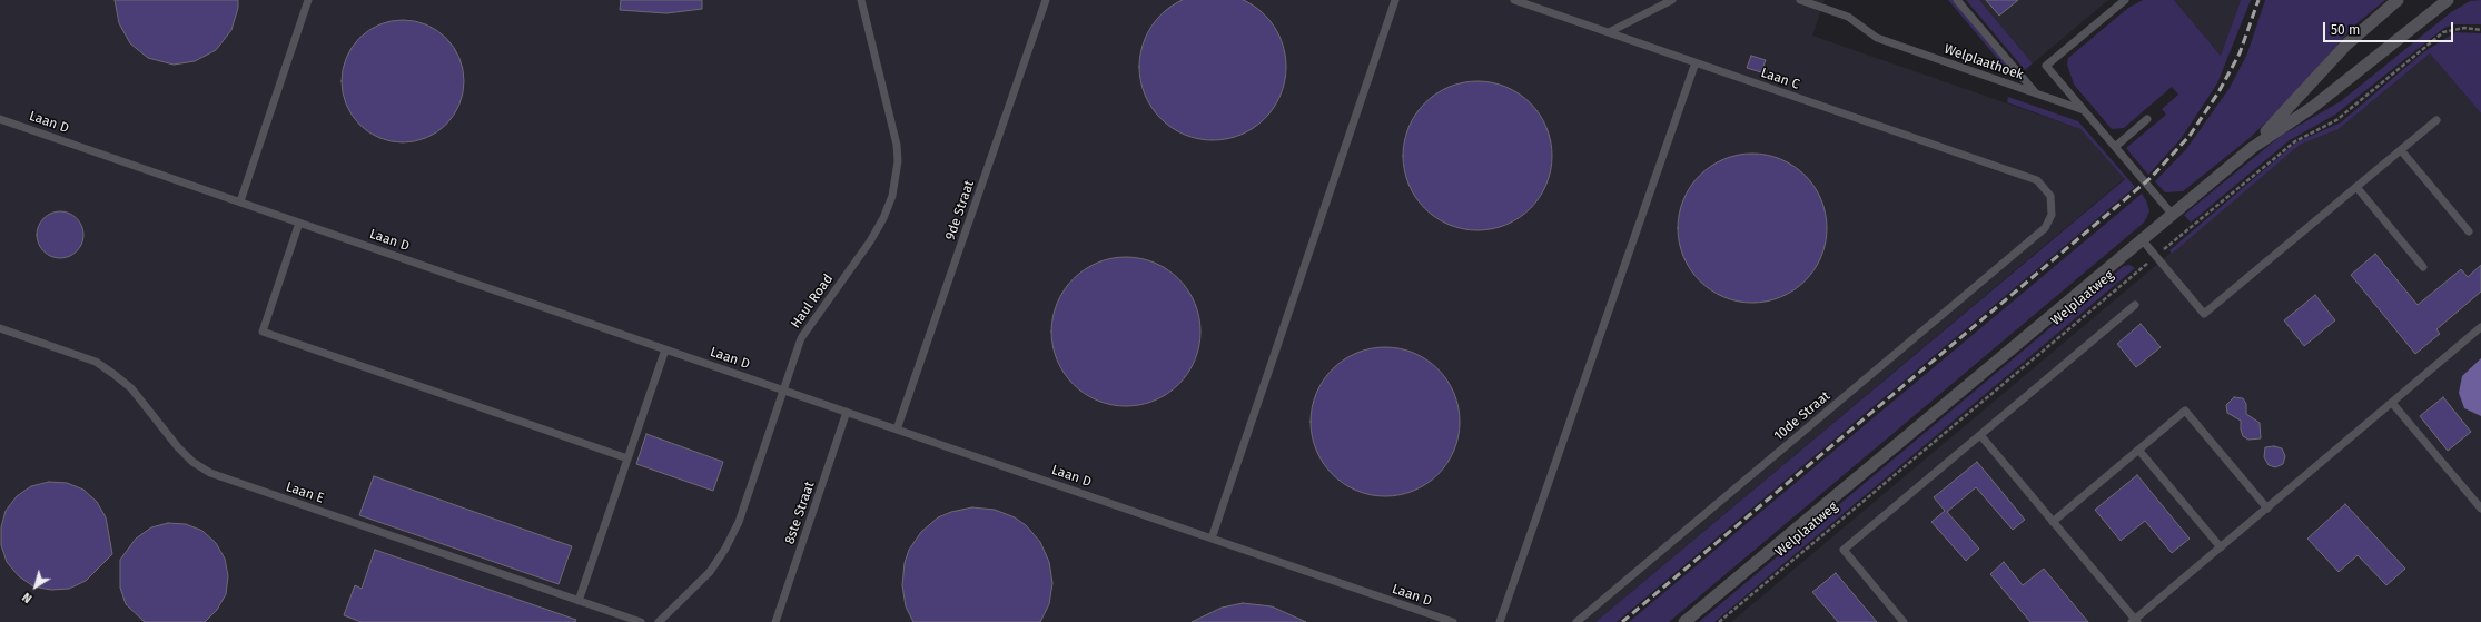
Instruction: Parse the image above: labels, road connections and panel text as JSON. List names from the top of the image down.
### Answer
{
  "streets": {
    "street": ["Welplaatweg"],
    "lane": [
      "Welplaathoek",
      "Laan C",
      "Laan D",
      "9de Straat",
      "Haul Road",
      "10de Straat",
      "Laan E",
      "8ste Straat"
    ]
  },
  "crossings": [
    ["Laan C", "10de Straat"],
    ["Laan D", "9de Straat"],
    ["Laan D", "Haul Road"],
    ["Laan D", "8ste Straat"]
  ],
  "scale_bar": "50 m",
  "north": "bottom left"
}
